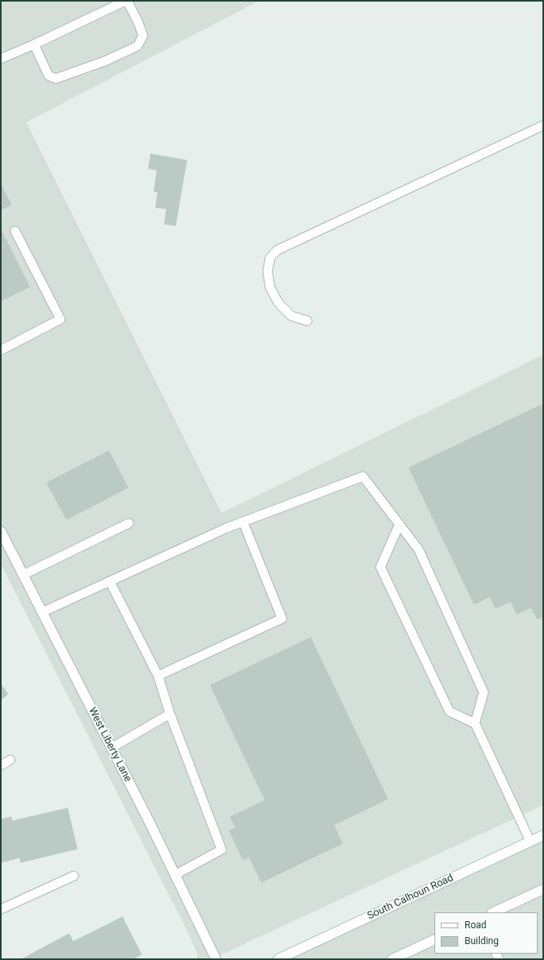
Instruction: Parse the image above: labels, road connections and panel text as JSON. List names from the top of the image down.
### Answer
{
  "streets": {
    "street": ["West Liberty Lane", "South Calhoun Road"]
  },
  "legend": ["Road", "Building"]
}
